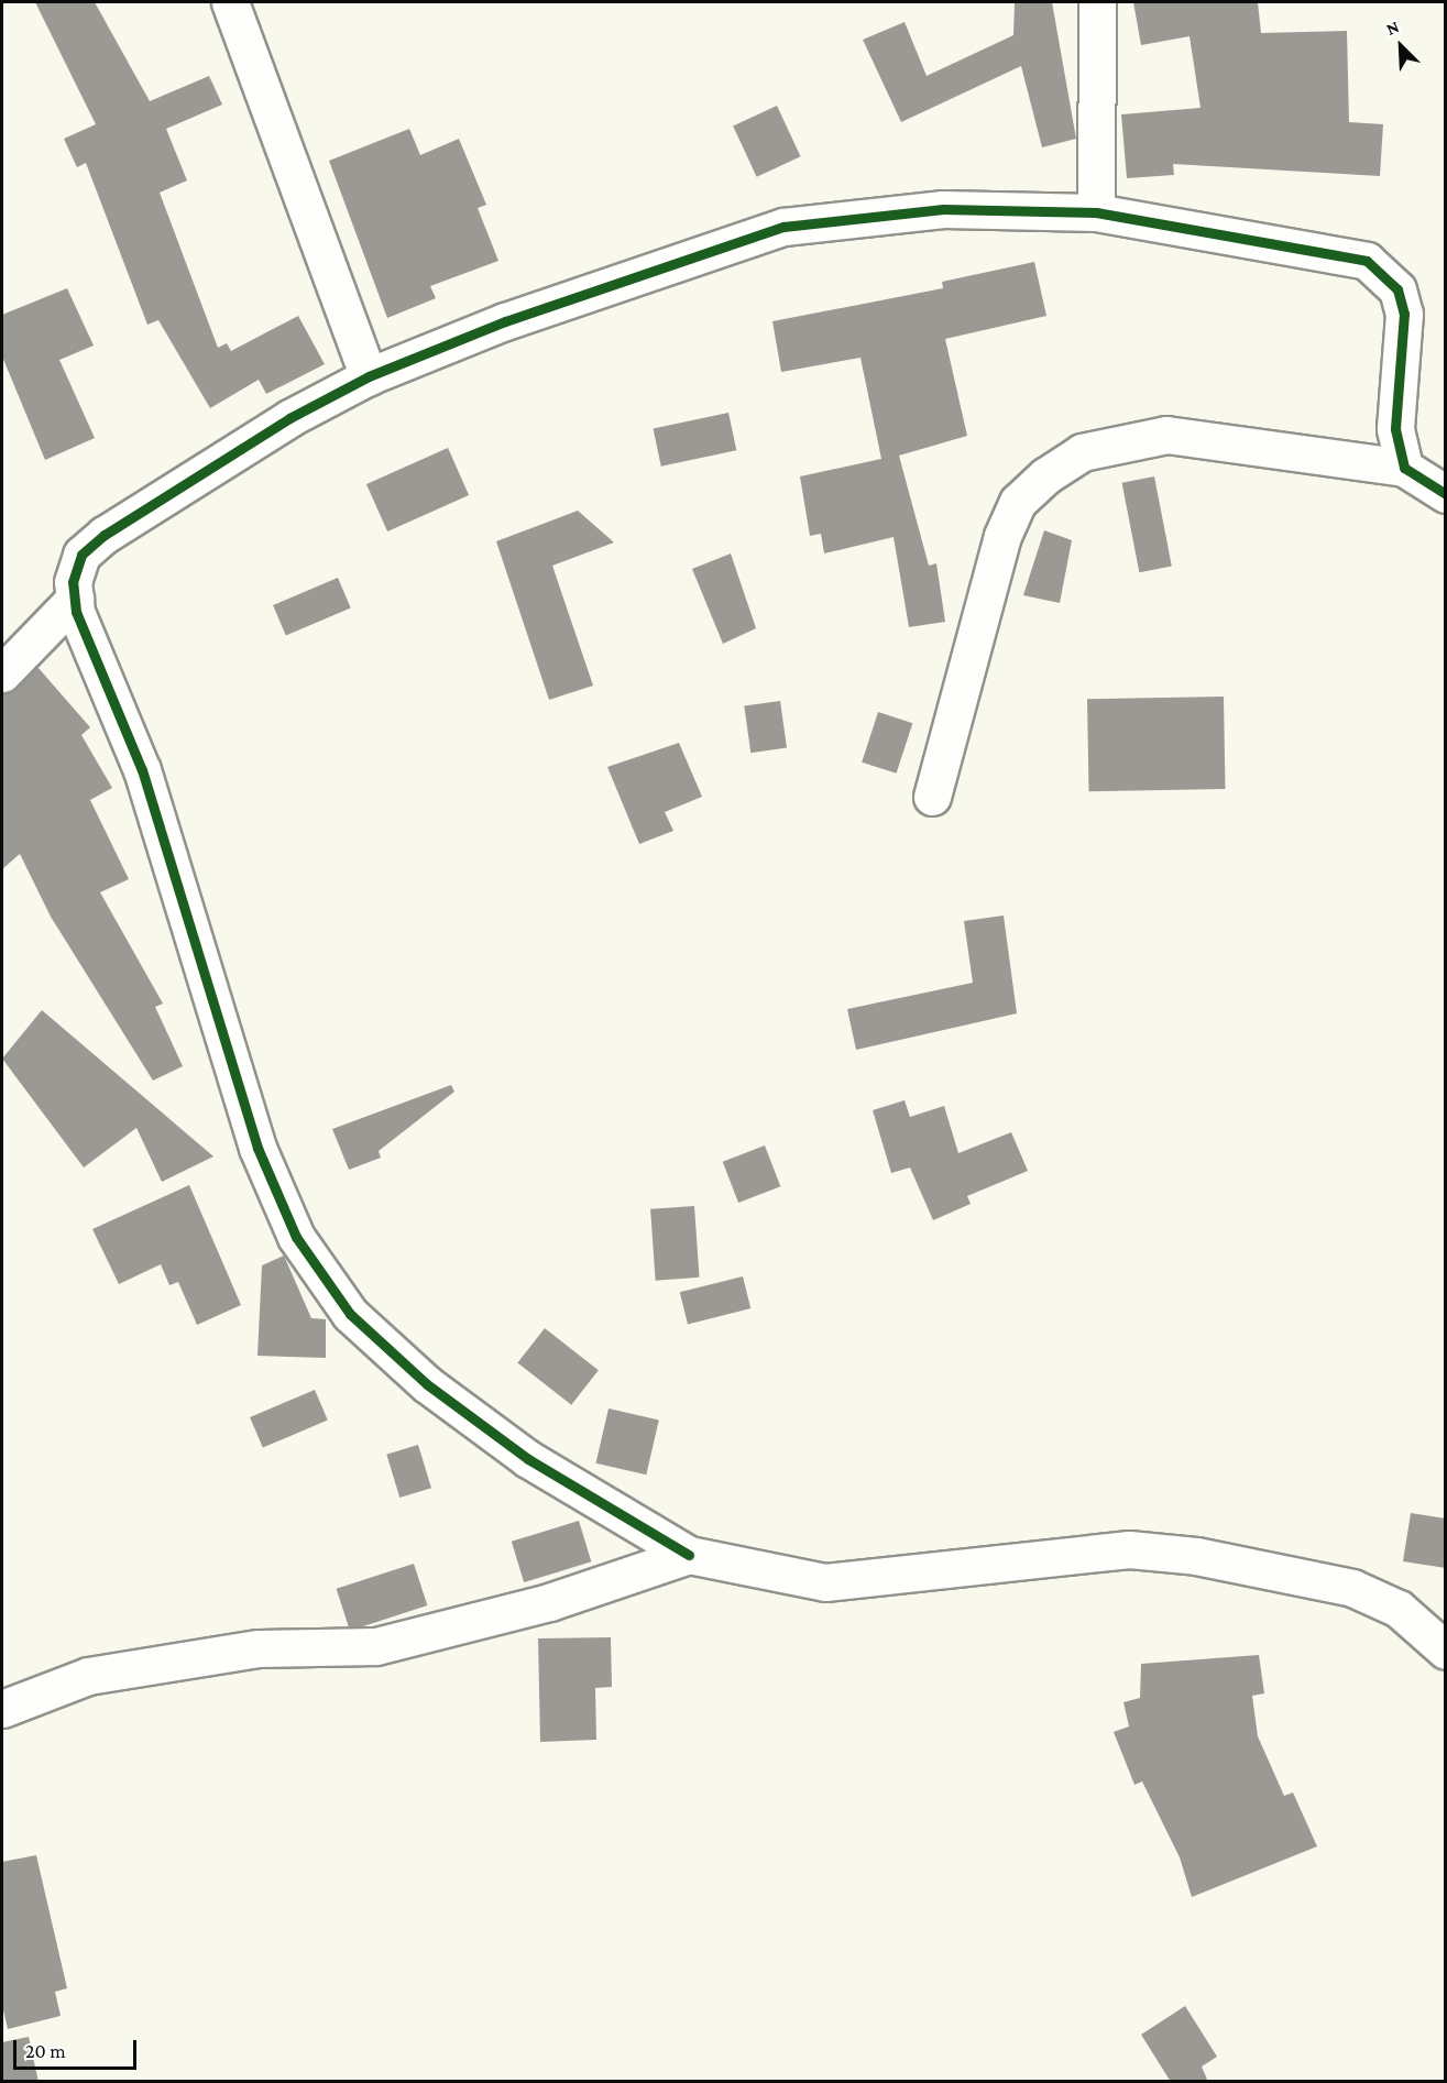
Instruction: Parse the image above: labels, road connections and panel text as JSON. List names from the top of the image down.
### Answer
{
  "scale_bar": "20 m",
  "north": "top left"
}
